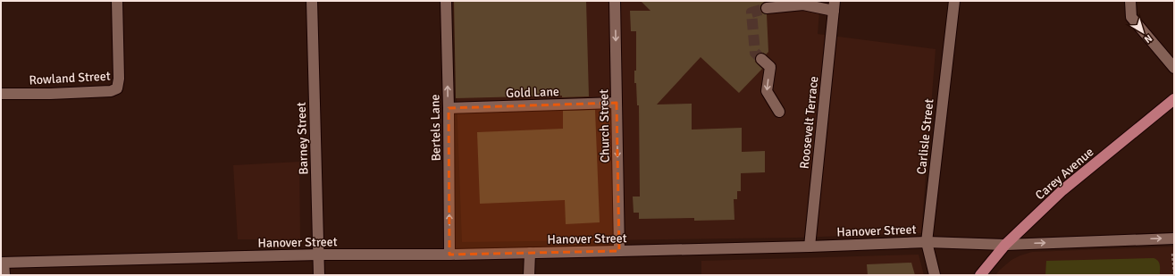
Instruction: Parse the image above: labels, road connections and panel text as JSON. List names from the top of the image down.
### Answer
{
  "streets": {
    "main road": ["Carey Avenue"],
    "street": [
      "Rowland Street",
      "Gold Lane",
      "Roosevelt Terrace",
      "Church Street",
      "Bertels Lane",
      "Carlisle Street",
      "Barney Street",
      "Hanover Street"
    ]
  },
  "crossings": [
    ["Gold Lane", "Church Street"],
    ["Gold Lane", "Bertels Lane"],
    ["Roosevelt Terrace", "Hanover Street"],
    ["Church Street", "Hanover Street"],
    ["Bertels Lane", "Hanover Street"],
    ["Carlisle Street", "Hanover Street"],
    ["Barney Street", "Hanover Street"],
    ["Carey Avenue", "Hanover Street"]
  ],
  "one_way": ["Church Street", "Bertels Lane"],
  "north": "bottom right"
}
